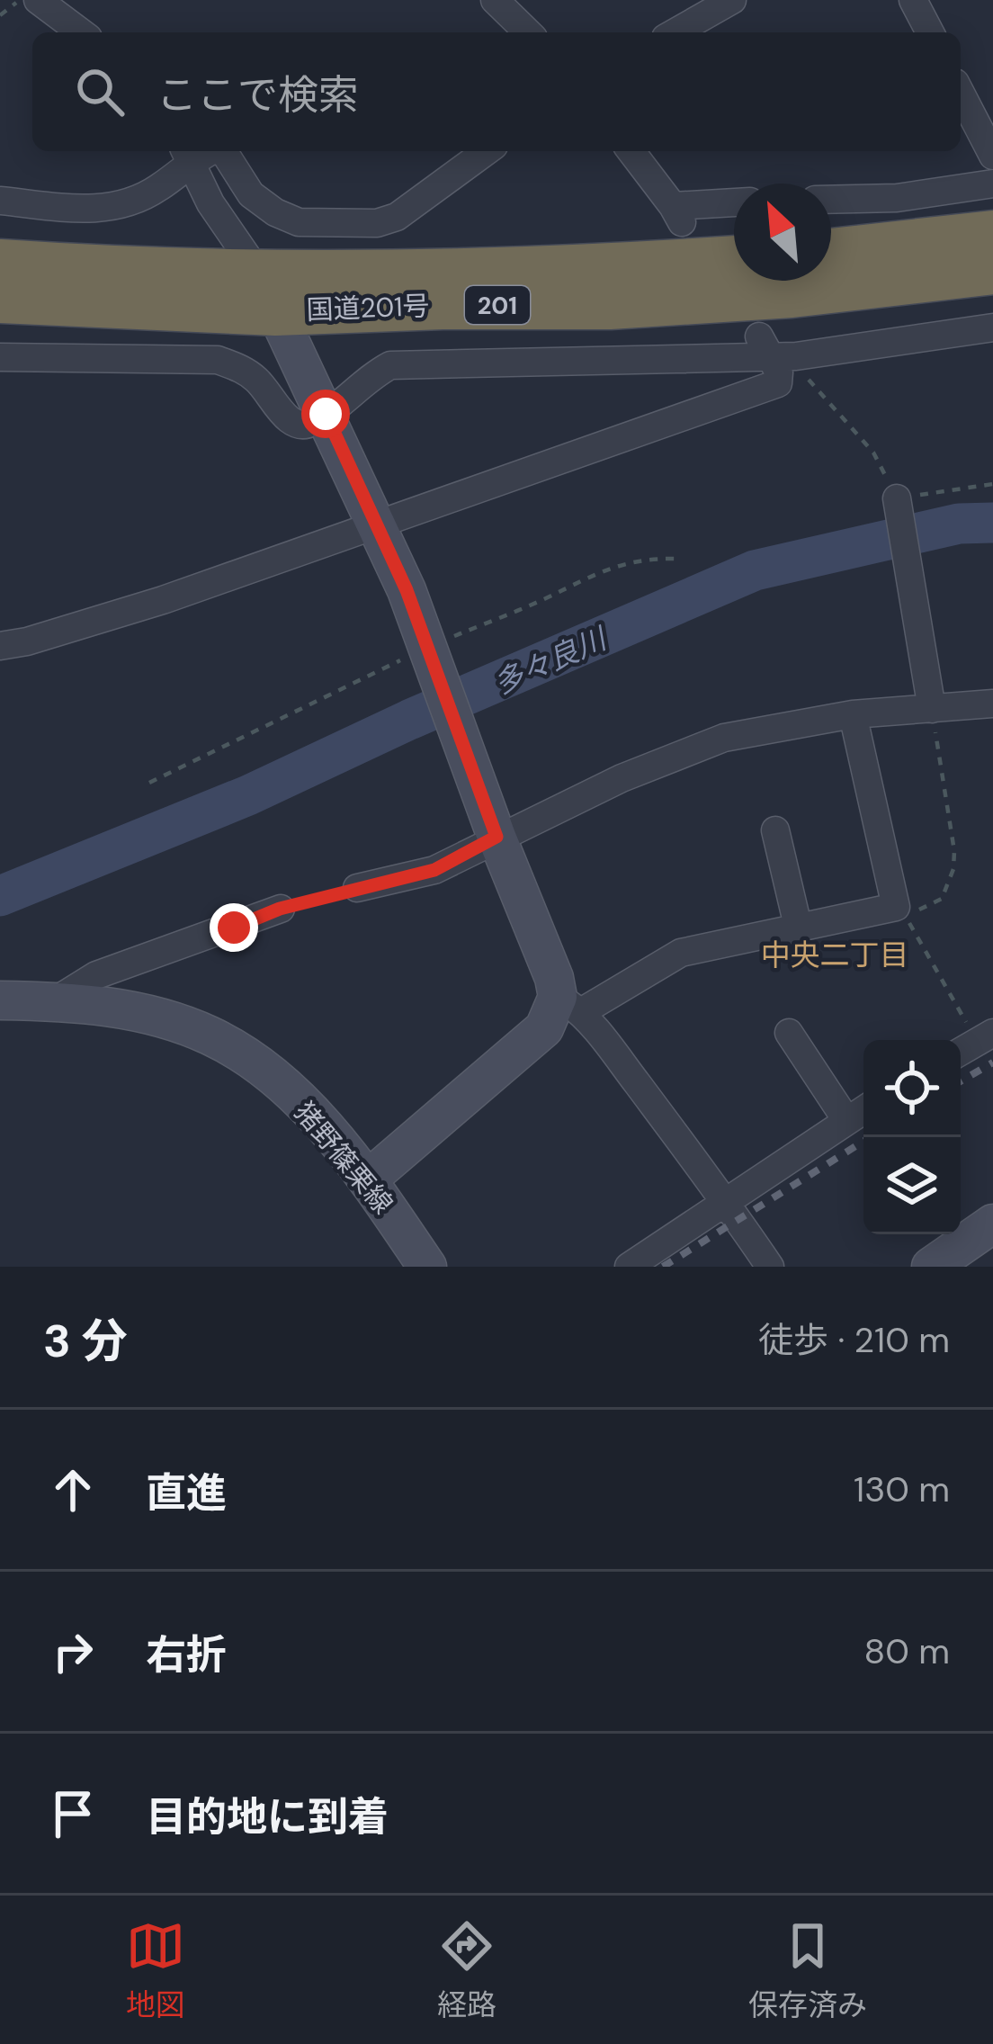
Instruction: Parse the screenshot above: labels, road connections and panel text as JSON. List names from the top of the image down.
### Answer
{
  "streets": {
    "highway": ["201", "国道201号"],
    "street": ["猪野篠栗線"]
  },
  "districts": ["中央二丁目"],
  "water": ["多々良川"],
  "north": "top left",
  "page": {
    "search": "ここで検索",
    "heading": ["3 分", "徒歩 · 210 m"],
    "list": [
      ["直進", "130 m"],
      ["右折", "80 m"],
      "目的地に到着"
    ],
    "nav": ["地図", "経路", "保存済み"]
  }
}
